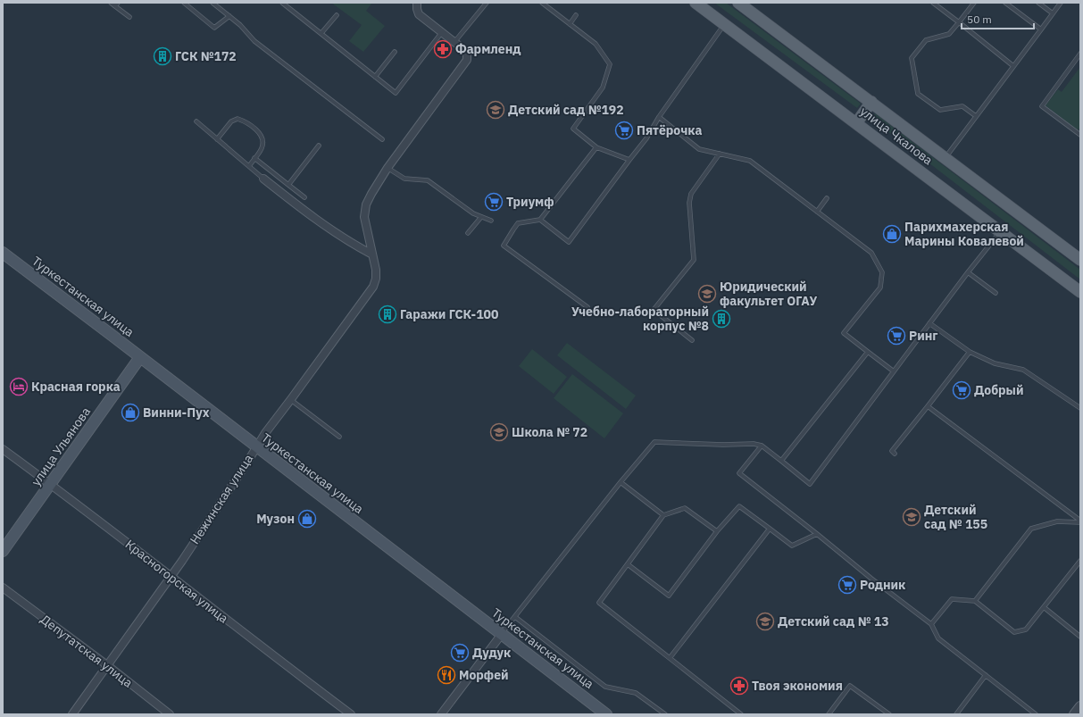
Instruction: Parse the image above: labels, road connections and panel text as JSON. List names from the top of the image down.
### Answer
{
  "streets": {
    "main road": ["улица Чкалова", "Туркестанская улица", "улица Ульянова"],
    "street": ["Нежинская улица", "Красногорская улица", "Депутатская улица"]
  },
  "crossings": [
    ["Туркестанская улица", "улица Ульянова"],
    ["Туркестанская улица", "Нежинская улица"],
    ["улица Ульянова", "Красногорская улица"],
    ["Нежинская улица", "Красногорская улица"],
    ["Нежинская улица", "Депутатская улица"]
  ],
  "places": {
    "pharmacy": ["Фармленд", "Твоя экономия"],
    "building": ["ГСК №172", "Гаражи ГСК-100", "Учебно-лабораторный корпус №8"],
    "school or university": [
      "Детский сад №192",
      "Юридический факультет ОГАУ",
      "Школа № 72",
      "Детский сад № 155",
      "Детский сад № 13"
    ],
    "supermarket": [
      "Пятёрочка",
      "Триумф",
      "Ринг",
      "Добрый",
      "Родник",
      "Дудук"
    ],
    "shop": ["Парихмахерская Марины Ковалевой", "Винни-Пух", "Музон"],
    "hotel": ["Красная горка"],
    "restaurant": ["Морфей"]
  },
  "scale_bar": "50 m"
}
